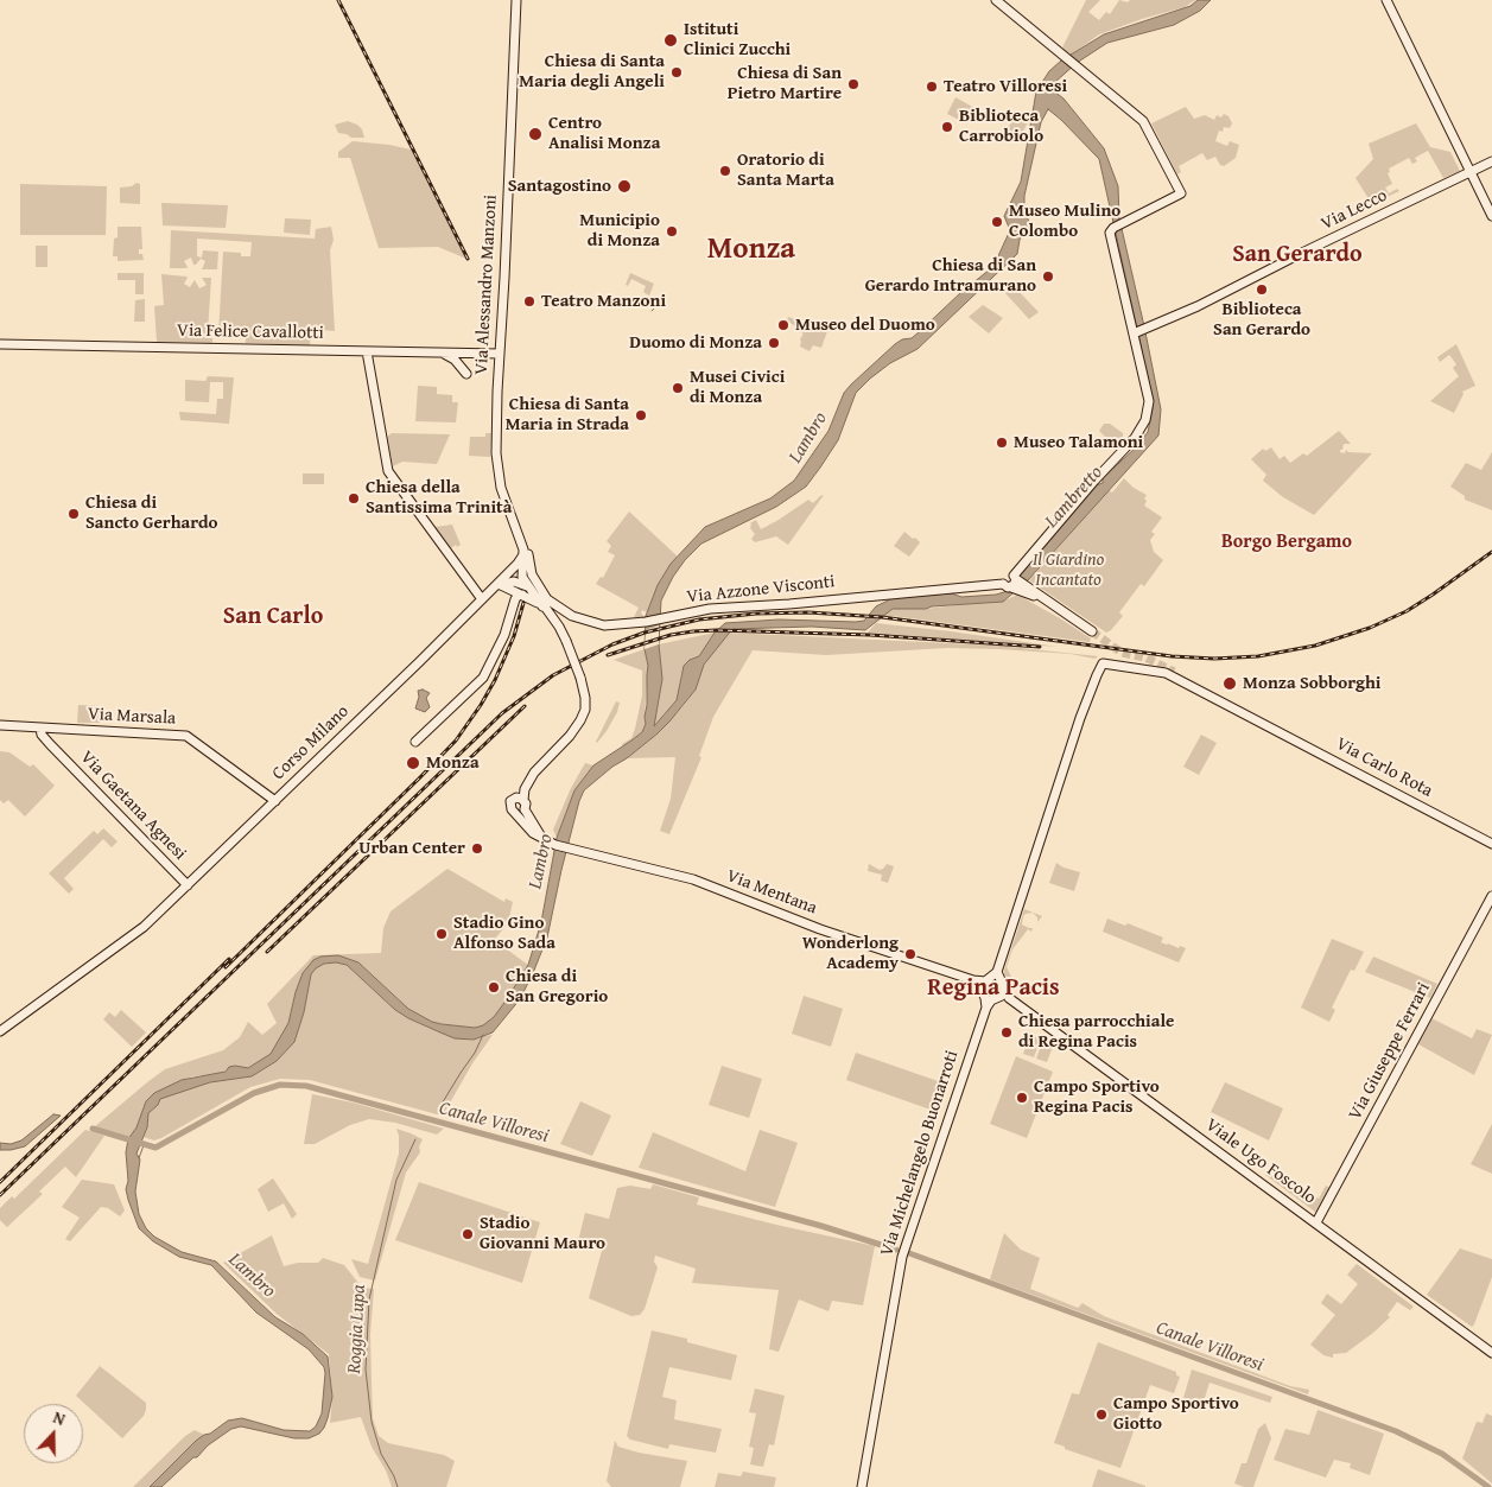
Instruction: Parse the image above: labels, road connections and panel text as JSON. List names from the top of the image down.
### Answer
{
  "streets": {
    "street": [
      "Via Lecco",
      "Via Alessandro Manzoni",
      "Via Felice Cavallotti",
      "Via Azzone Visconti",
      "Via Marsala",
      "Corso Milano",
      "Via Carlo Rota",
      "Via Gaetana Agnesi",
      "Via Mentana",
      "Via Giuseppe Ferrari",
      "Via Michelangelo Buonarroti",
      "Viale Ugo Foscolo"
    ]
  },
  "crossings": [
    ["Via Alessandro Manzoni", "Via Felice Cavallotti"],
    ["Via Azzone Visconti", "Corso Milano"],
    ["Via Marsala", "Corso Milano"],
    ["Via Marsala", "Via Gaetana Agnesi"],
    ["Corso Milano", "Via Gaetana Agnesi"],
    ["Via Carlo Rota", "Via Michelangelo Buonarroti"],
    ["Via Mentana", "Via Michelangelo Buonarroti"],
    ["Via Mentana", "Viale Ugo Foscolo"],
    ["Via Giuseppe Ferrari", "Viale Ugo Foscolo"],
    ["Via Michelangelo Buonarroti", "Viale Ugo Foscolo"]
  ],
  "districts": [
    "Monza",
    "San Gerardo",
    "Borgo Bergamo",
    "San Carlo",
    "Regina Pacis"
  ],
  "water": [
    "Lambro",
    "Lambretto",
    "Canale Villoresi",
    "Roggia Lupa"
  ],
  "parks": ["Il Giardino Incantato"],
  "places": [
    "Istituti Clinici Zucchi",
    "Chiesa di Santa Maria degli Angeli",
    "Chiesa di San Pietro Martire",
    "Teatro Villoresi",
    "Biblioteca Carrobiolo",
    "Centro Analisi Monza",
    "Oratorio di Santa Marta",
    "Santagostino",
    "Museo Mulino Colombo",
    "Municipio di Monza",
    "Chiesa di San Gerardo Intramurano",
    "Biblioteca San Gerardo",
    "Teatro Manzoni",
    "Museo del Duomo",
    "Duomo di Monza",
    "Musei Civici di Monza",
    "Chiesa di Santa Maria in Strada",
    "Museo Talamoni",
    "Chiesa della Santissima Trinità",
    "Chiesa di Sancto Gerhardo",
    "Monza Sobborghi",
    "Monza",
    "Urban Center",
    "Stadio Gino Alfonso Sada",
    "Wonderlong Academy",
    "Chiesa di San Gregorio",
    "Chiesa parrocchiale di Regina Pacis",
    "Campo Sportivo Regina Pacis",
    "Stadio Giovanni Mauro",
    "Campo Sportivo Giotto"
  ],
  "north": "top"
}
